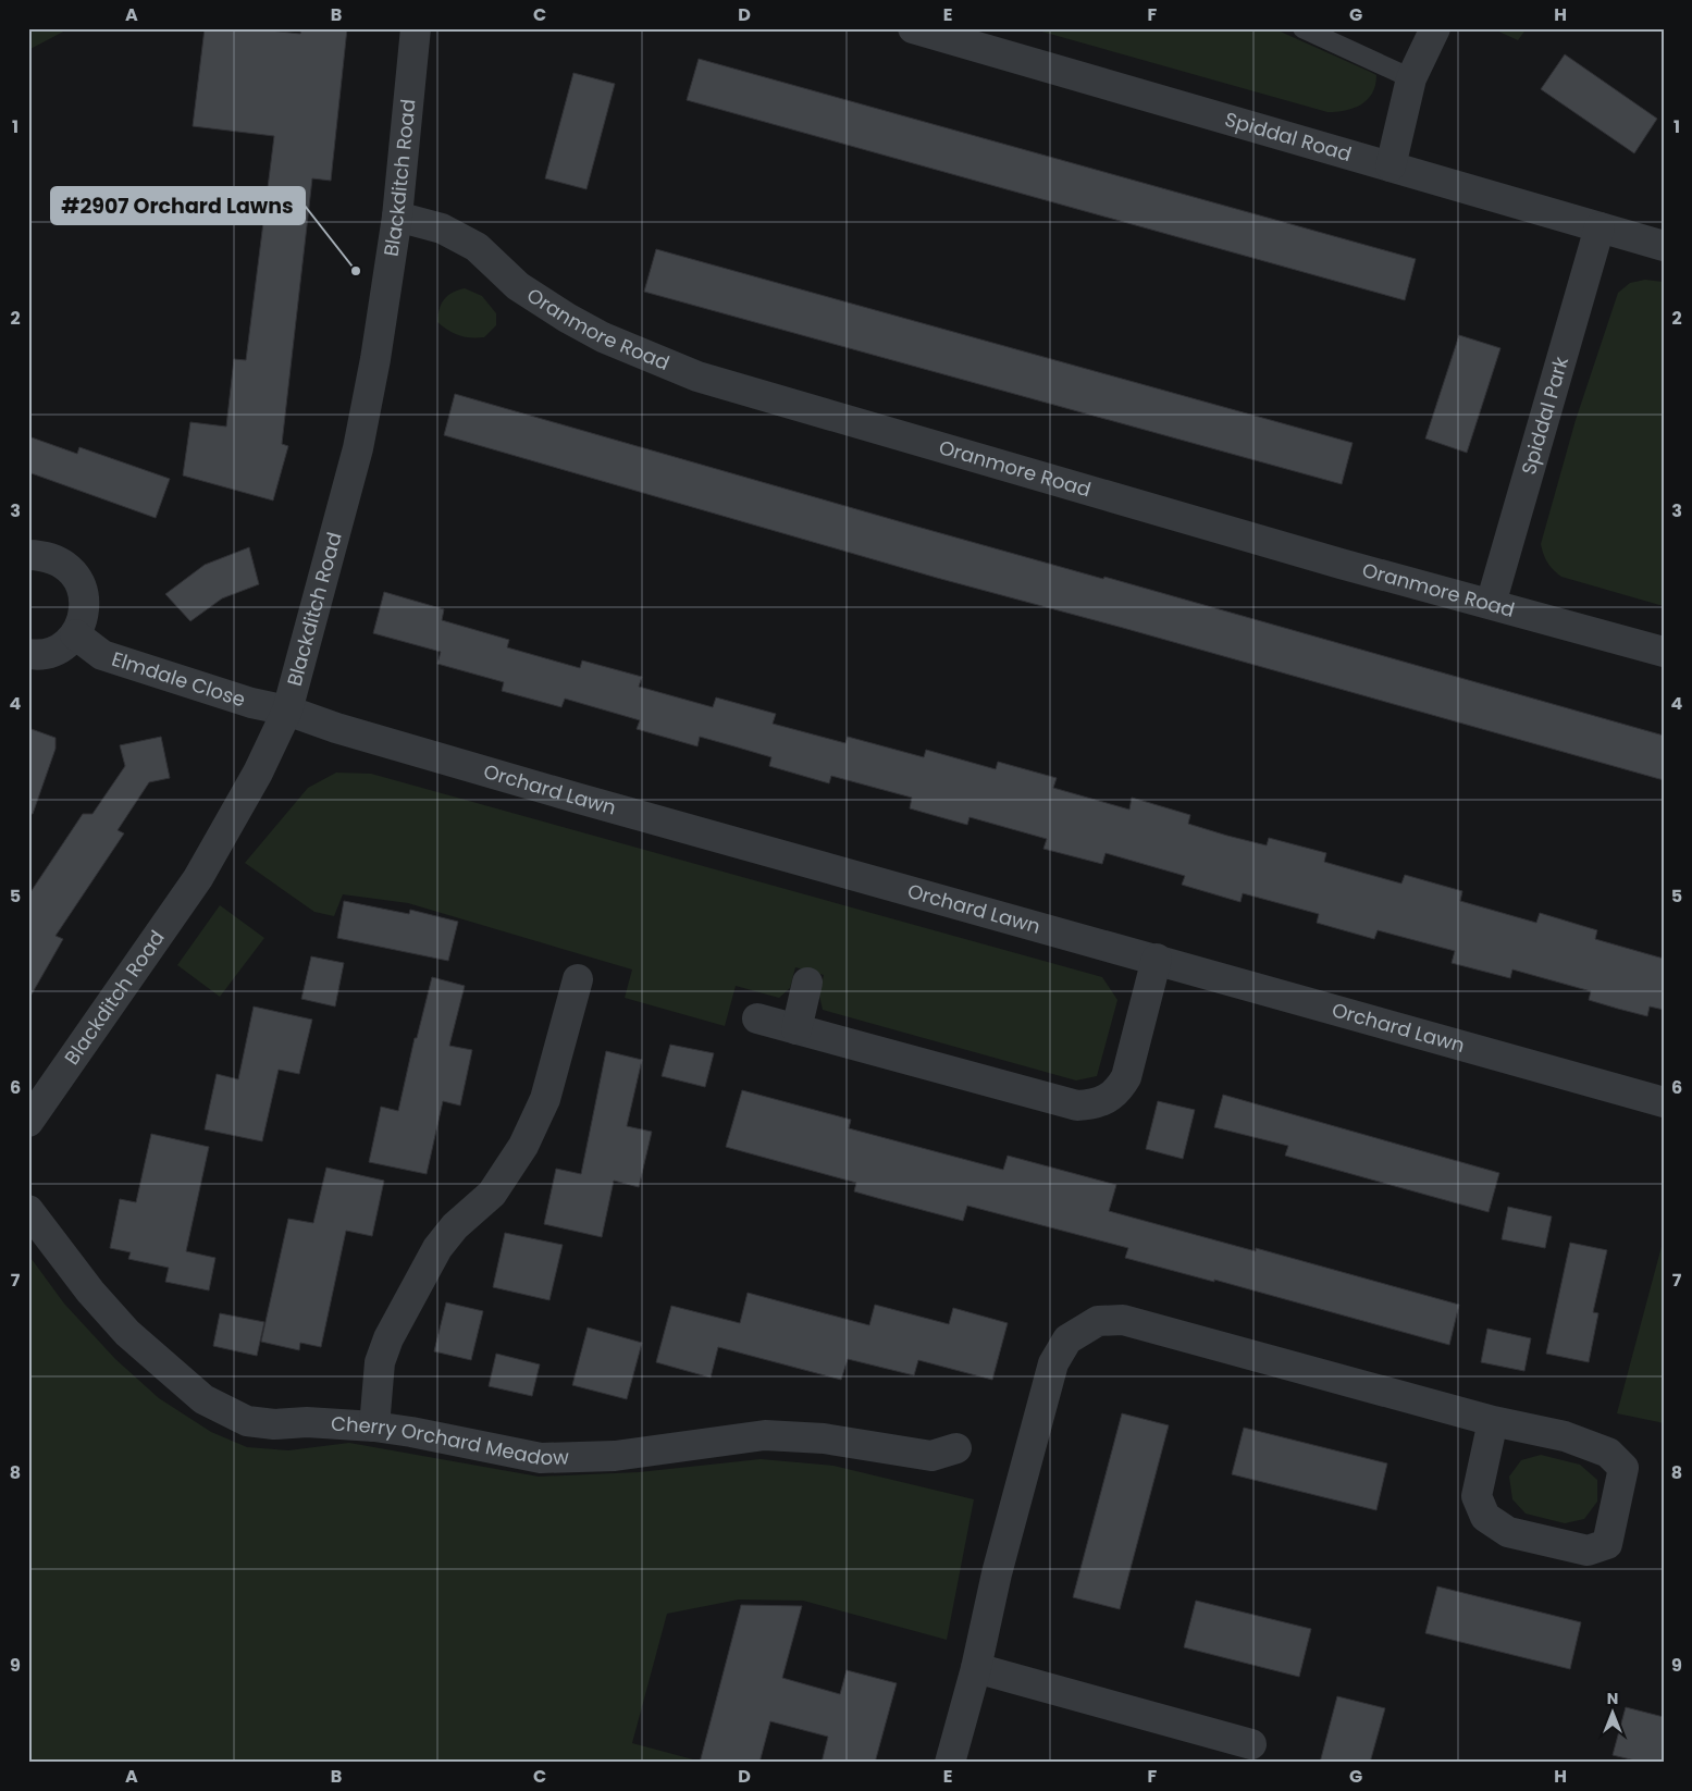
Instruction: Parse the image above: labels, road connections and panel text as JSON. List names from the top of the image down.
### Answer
{
  "streets": {
    "street": [
      "Spiddal Road",
      "Blackditch Road",
      "Oranmore Road",
      "Spiddal Park",
      "Elmdale Close",
      "Orchard Lawn",
      "Cherry Orchard Meadow"
    ]
  },
  "crossings": [
    ["Spiddal Road", "Spiddal Park"],
    ["Blackditch Road", "Oranmore Road"],
    ["Blackditch Road", "Elmdale Close"],
    ["Blackditch Road", "Orchard Lawn"],
    ["Oranmore Road", "Spiddal Park"],
    ["Elmdale Close", "Orchard Lawn"]
  ],
  "places": ["#2907 Orchard Lawns"],
  "north": "top",
  "grid": {
    "columns": [
      "A",
      "B",
      "C",
      "D",
      "E",
      "F",
      "G",
      "H"
    ],
    "rows": [
      "1",
      "2",
      "3",
      "4",
      "5",
      "6",
      "7",
      "8",
      "9"
    ]
  }
}
